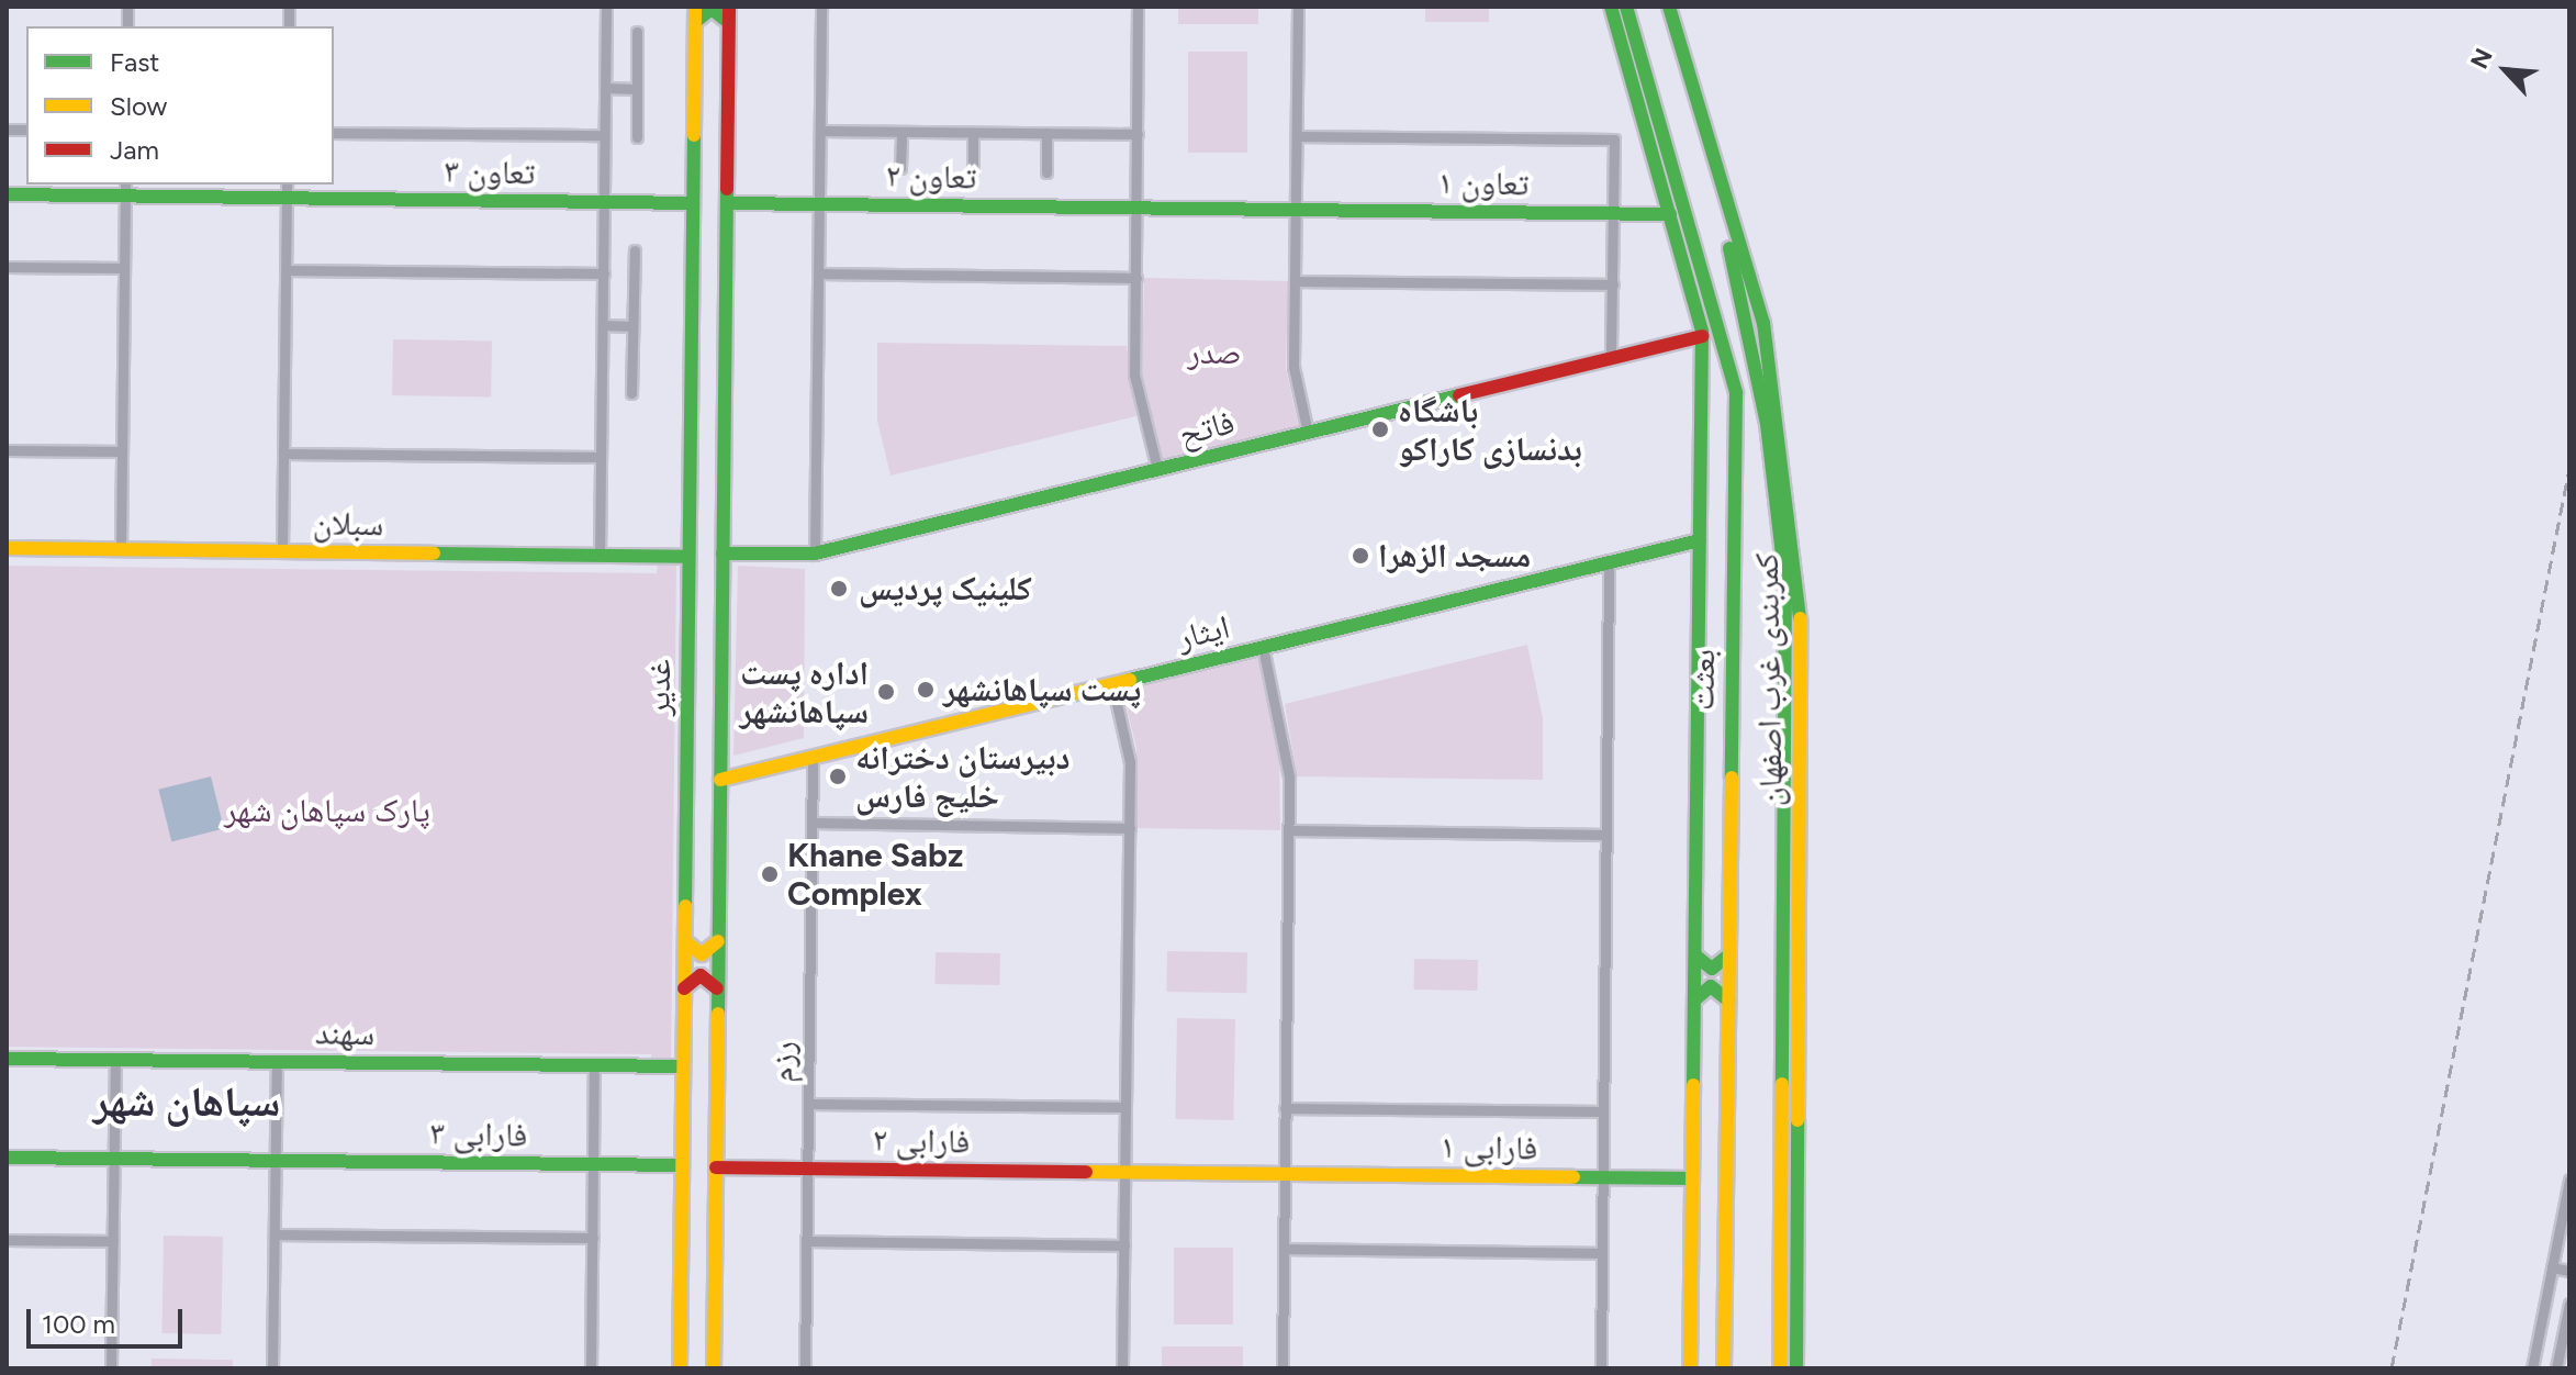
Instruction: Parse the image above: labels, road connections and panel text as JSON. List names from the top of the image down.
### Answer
{
  "streets": {
    "main road": [
      "تعاون ۳",
      "تعاون ۲",
      "تعاون ۱",
      "فاتح",
      "سبلان",
      "ایثار",
      "بعثت",
      "کمربندی غرب اصفهان",
      "غدیر",
      "سهند",
      "فارابی ۳",
      "فارابی ۲",
      "فارابی ۱"
    ],
    "street": ["رزم"]
  },
  "crossings": [
    ["تعاون ۳", "غدیر"],
    ["تعاون ۲", "تعاون ۱"],
    ["تعاون ۲", "غدیر"],
    ["تعاون ۱", "بعثت"],
    ["فاتح", "بعثت"],
    ["فاتح", "غدیر"],
    ["سبلان", "غدیر"],
    ["ایثار", "بعثت"],
    ["ایثار", "غدیر"],
    ["ایثار", "رزم"],
    ["بعثت", "فارابی ۱"],
    ["غدیر", "سهند"],
    ["غدیر", "فارابی ۳"],
    ["غدیر", "فارابی ۲"],
    ["رزم", "فارابی ۲"],
    ["فارابی ۲", "فارابی ۱"]
  ],
  "districts": ["سپاهان شهر"],
  "parks": ["صدر", "پارک سپاهان شهر"],
  "places": [
    "باشگاه بدنسازی کاراکو",
    "مسجد الزهرا",
    "کلینیک پردیس",
    "پست سپاهانشهر",
    "اداره پست سپاهانشهر",
    "دبیرستان دخترانه خلیج فارس",
    "Khane Sabz Complex"
  ],
  "legend": ["Fast", "Slow", "Jam"],
  "scale_bar": "100 m",
  "north": "top left"
}
